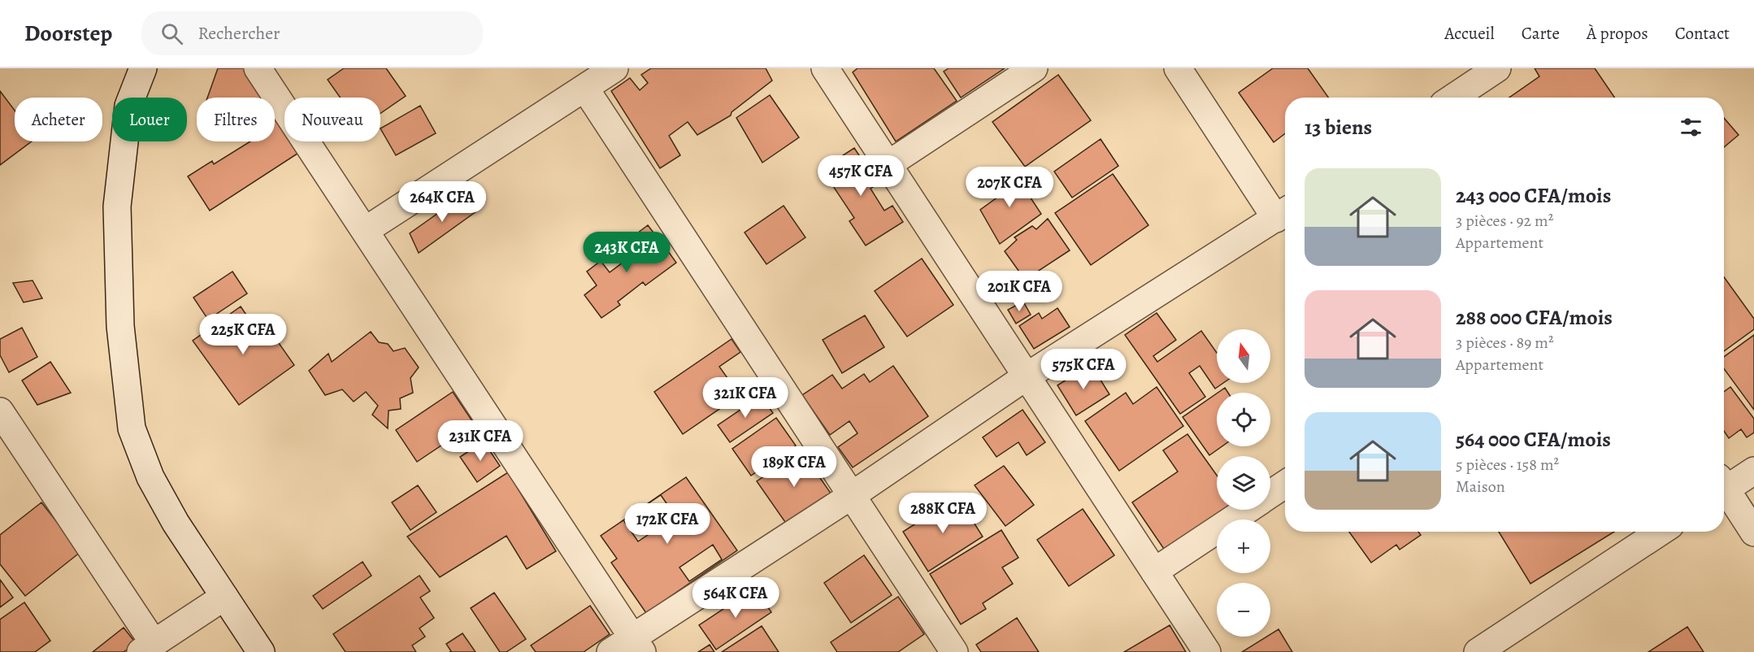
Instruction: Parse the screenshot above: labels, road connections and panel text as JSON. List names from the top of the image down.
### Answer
{
  "north": "top",
  "page": {
    "header": "Doorstep",
    "search": "Rechercher",
    "nav": [
      "Accueil",
      "Carte",
      "À propos",
      "Contact"
    ],
    "chip": [
      "Acheter",
      "Louer",
      "Filtres",
      "Nouveau"
    ],
    "heading": "13 biens",
    "price": [
      "457K CFA",
      "207K CFA",
      "264K CFA",
      "243K CFA",
      "201K CFA",
      "225K CFA",
      "575K CFA",
      "321K CFA",
      "231K CFA",
      "189K CFA",
      "288K CFA",
      "172K CFA",
      "564K CFA"
    ],
    "list": [
      {
        "name": "243 000 CFA/mois",
        "note": "3 pièces · 92 m² · Appartement"
      },
      {
        "name": "288 000 CFA/mois",
        "note": "3 pièces · 89 m² · Appartement"
      },
      {
        "name": "564 000 CFA/mois",
        "note": "5 pièces · 158 m² · Maison"
      }
    ],
    "map_buttons": ["+", "−"]
  }
}
